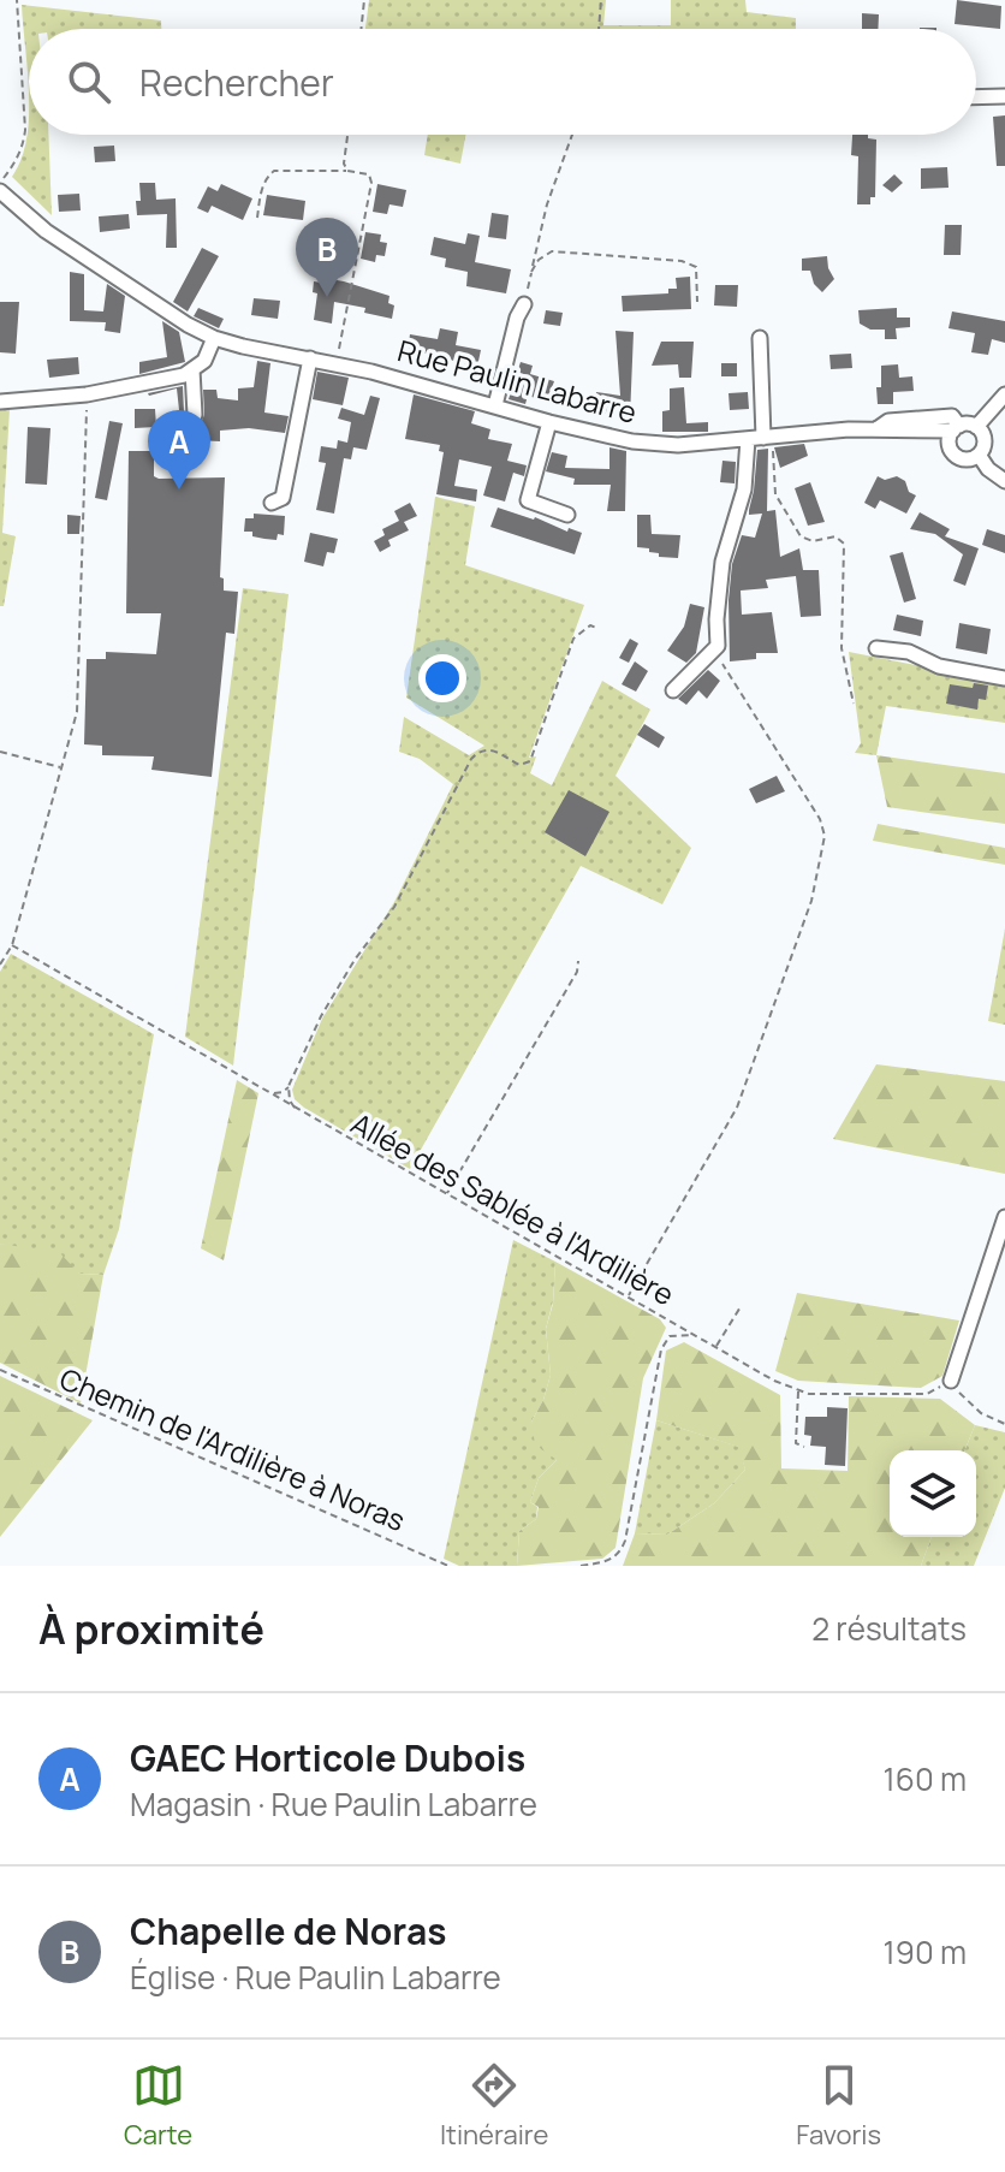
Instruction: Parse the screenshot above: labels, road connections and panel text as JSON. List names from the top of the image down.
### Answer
{
  "streets": {
    "street": ["Rue Paulin Labarre"],
    "path": ["Allée des Sablée à l'Ardilière", "Chemin de l'Ardilière à Noras"]
  },
  "page": {
    "search": "Rechercher",
    "pins": ["B", "A"],
    "heading": ["À proximité", "2 résultats"],
    "list": [
      {
        "mark": "A",
        "name": "GAEC Horticole Dubois",
        "note": "Magasin · Rue Paulin Labarre",
        "value": "160 m"
      },
      {
        "mark": "B",
        "name": "Chapelle de Noras",
        "note": "Église · Rue Paulin Labarre",
        "value": "190 m"
      }
    ],
    "nav": ["Carte", "Itinéraire", "Favoris"]
  }
}
